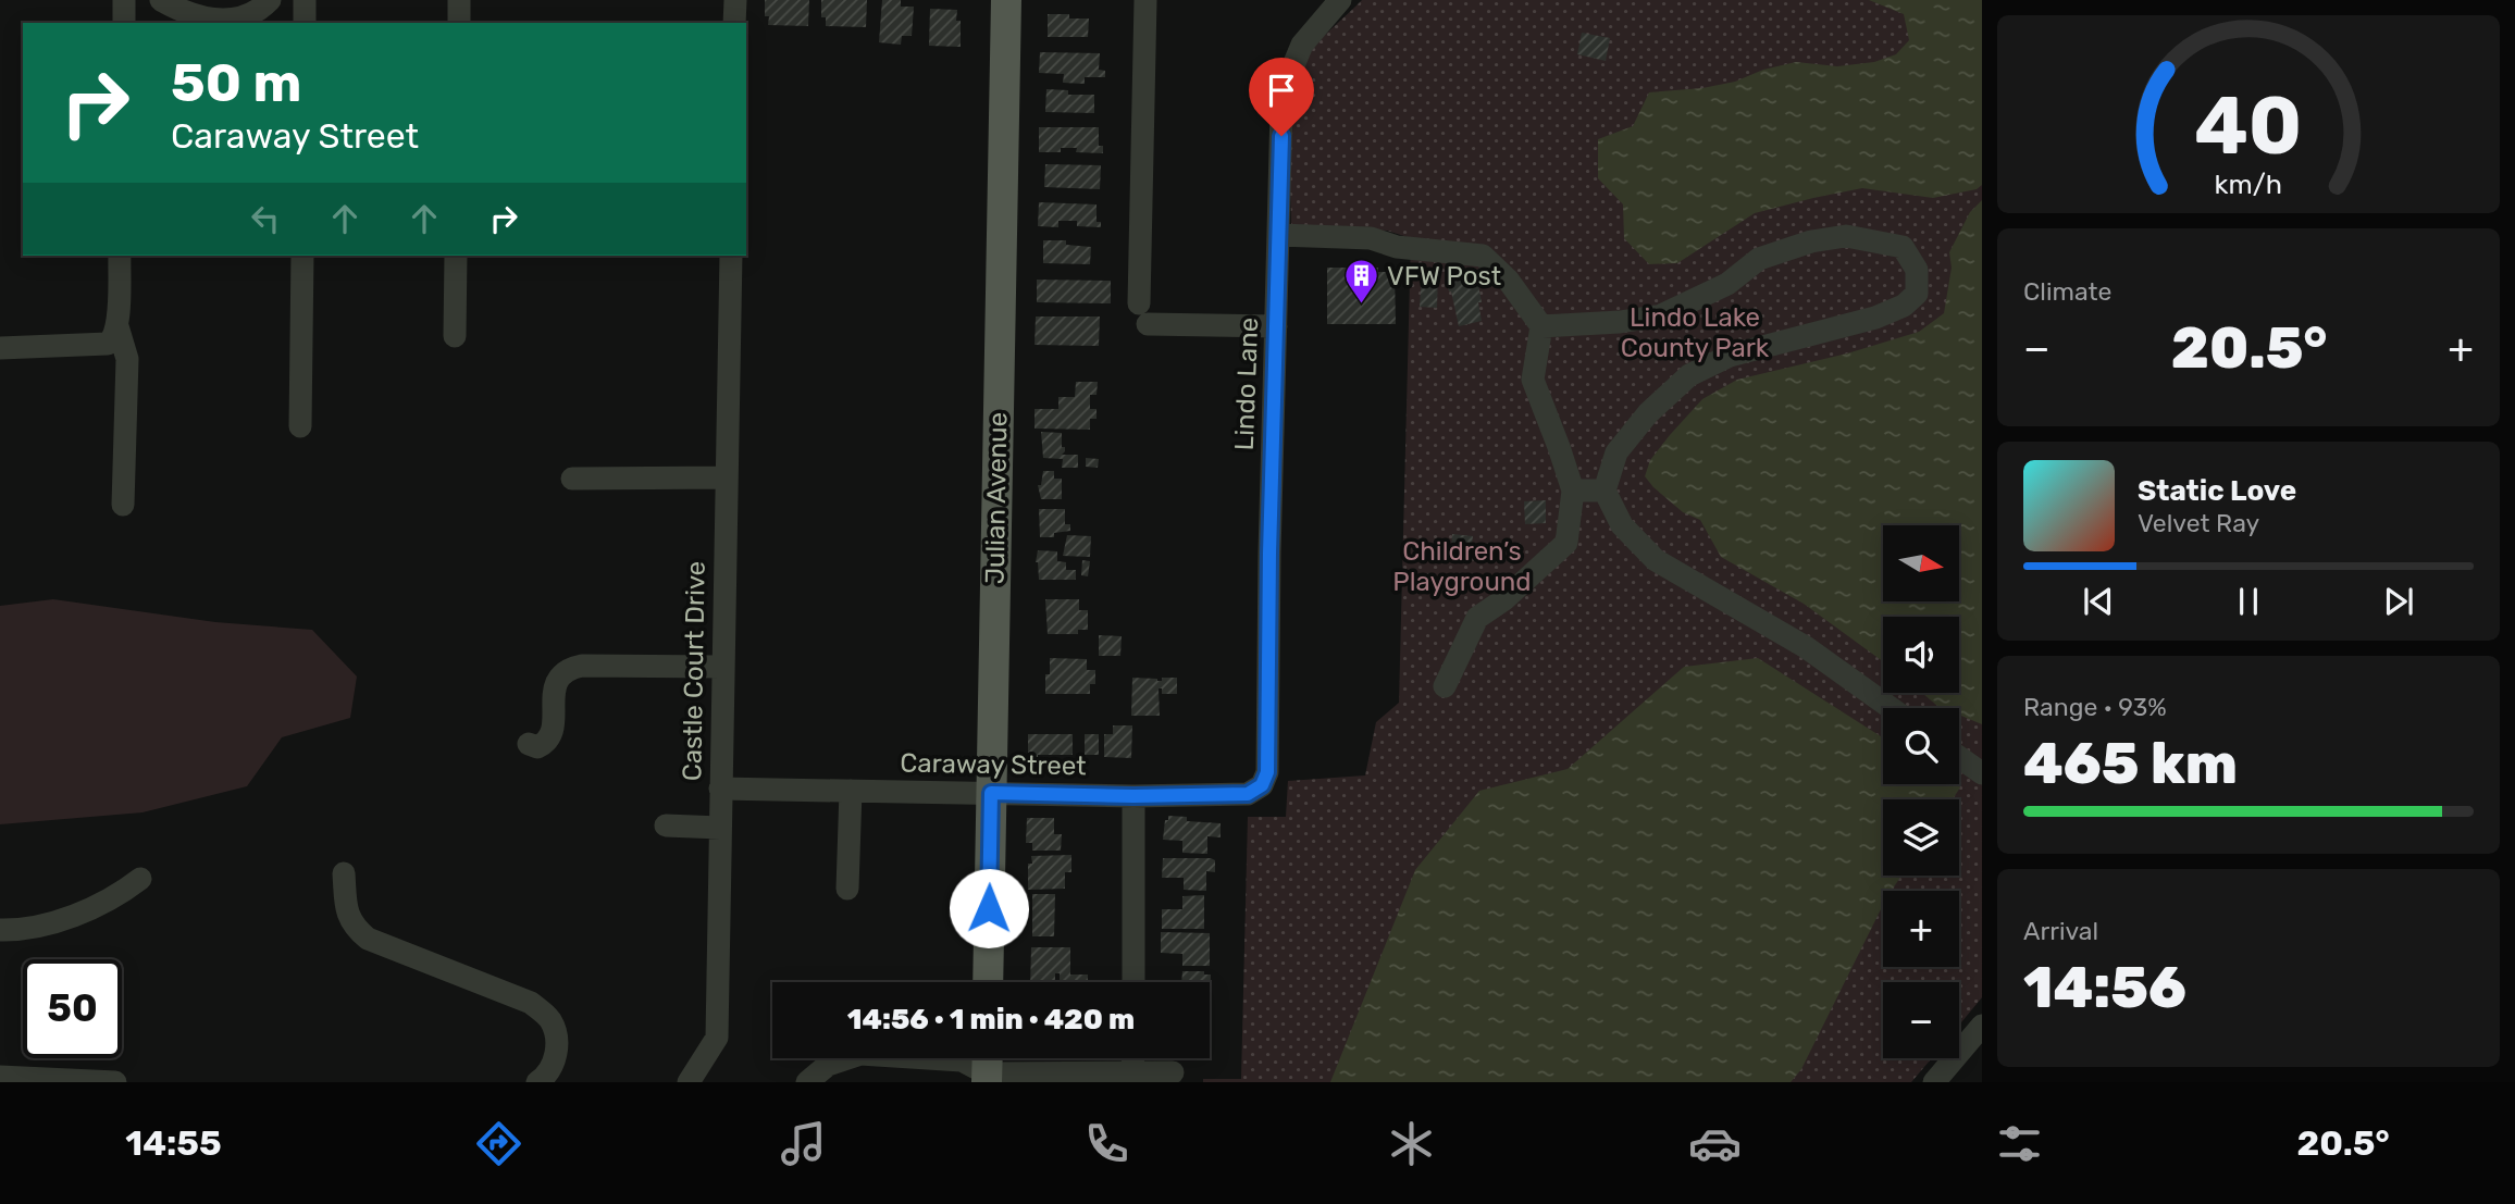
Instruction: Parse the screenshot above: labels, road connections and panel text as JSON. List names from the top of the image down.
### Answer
{
  "streets": {
    "main road": ["Julian Avenue"],
    "street": ["Lindo Lane", "Castle Court Drive", "Caraway Street"]
  },
  "crossings": [
    ["Lindo Lane", "Caraway Street"],
    ["Julian Avenue", "Caraway Street"],
    ["Castle Court Drive", "Caraway Street"]
  ],
  "parks": ["Lindo Lake County Park", "Children’s Playground"],
  "places": {
    "building": ["VFW Post"]
  },
  "north": "right",
  "page": {
    "turn": ["50 m", "Caraway Street"],
    "tile": [
      "Climate",
      ["Range · 93%", "465 km"],
      ["Arrival", "14:56"]
    ],
    "heat": ["−", "20.5°", "+"],
    "song": ["Static Love", "Velvet Ray"],
    "map_buttons": ["+", "−"],
    "limit": "50",
    "trip": "14:56 · 1 min · 420 m",
    "tabs": ["14:55", "20.5°"],
    "gauge": ["40", "km/h"]
  }
}
